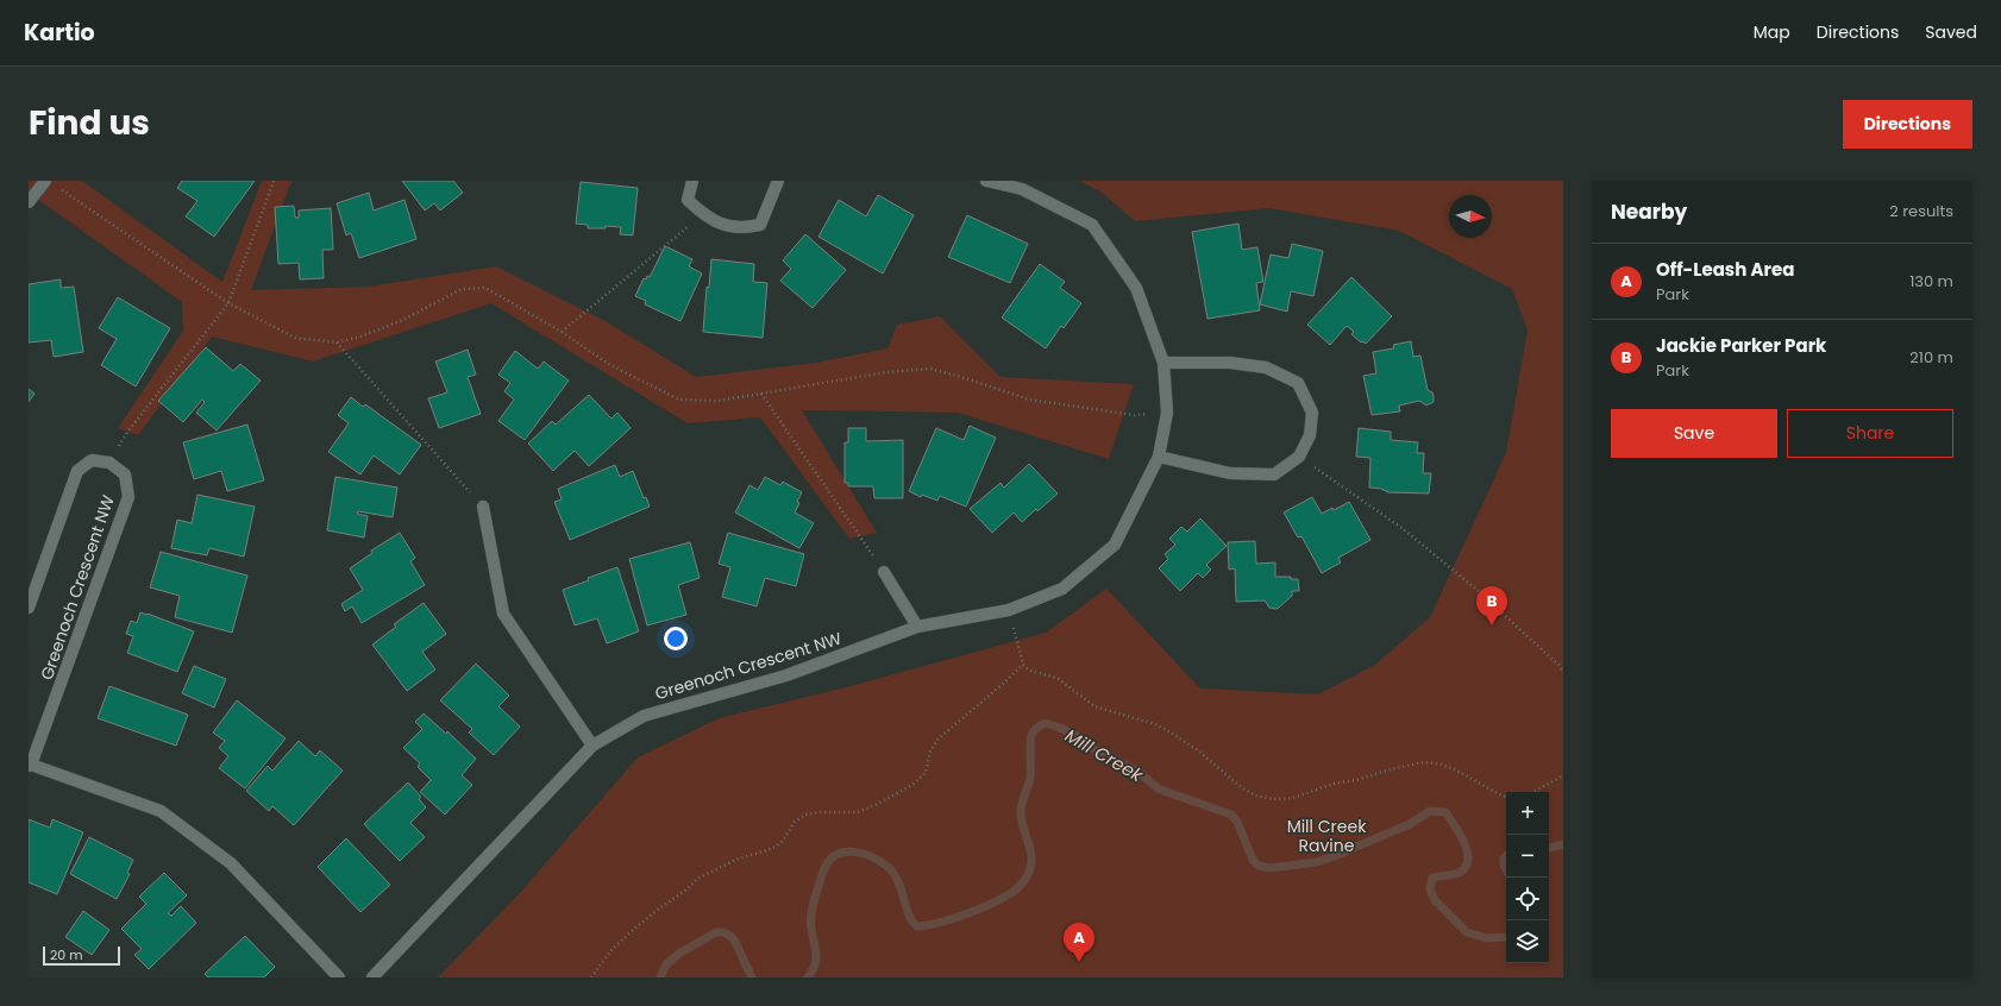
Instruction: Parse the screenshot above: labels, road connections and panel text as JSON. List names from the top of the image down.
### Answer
{
  "streets": {
    "street": ["Greenoch Crescent NW"]
  },
  "water": ["Mill Creek"],
  "parks": ["Mill Creek Ravine"],
  "scale_bar": "20 m",
  "north": "right",
  "page": {
    "header": "Kartio",
    "nav": ["Map", "Directions", "Saved"],
    "title": "Find us",
    "buttons": [
      "Directions",
      ["Save", "Share"]
    ],
    "heading": ["Nearby", "2 results"],
    "list": [
      {
        "mark": "A",
        "name": "Off-Leash Area",
        "note": "Park",
        "value": "130 m"
      },
      {
        "mark": "B",
        "name": "Jackie Parker Park",
        "note": "Park",
        "value": "210 m"
      }
    ],
    "pins": ["B", "A"],
    "map_buttons": ["+", "−"],
    "scale": "20 m"
  }
}
